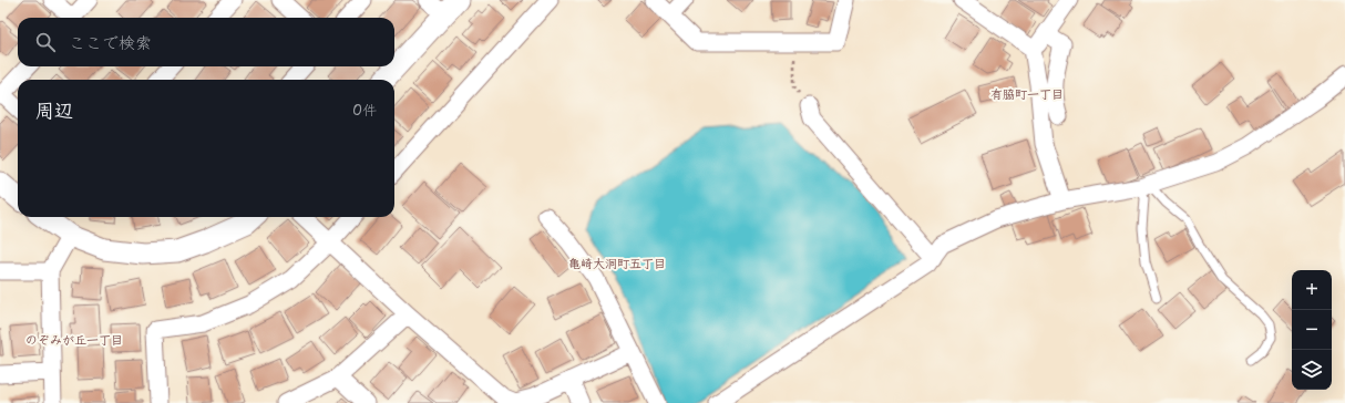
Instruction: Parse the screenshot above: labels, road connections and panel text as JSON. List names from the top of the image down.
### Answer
{
  "districts": ["有脇町一丁目", "亀崎大洞町五丁目", "のぞみが丘一丁目"],
  "page": {
    "search": "ここで検索",
    "heading": ["周辺", "0件"],
    "map_buttons": ["+", "−"]
  }
}
